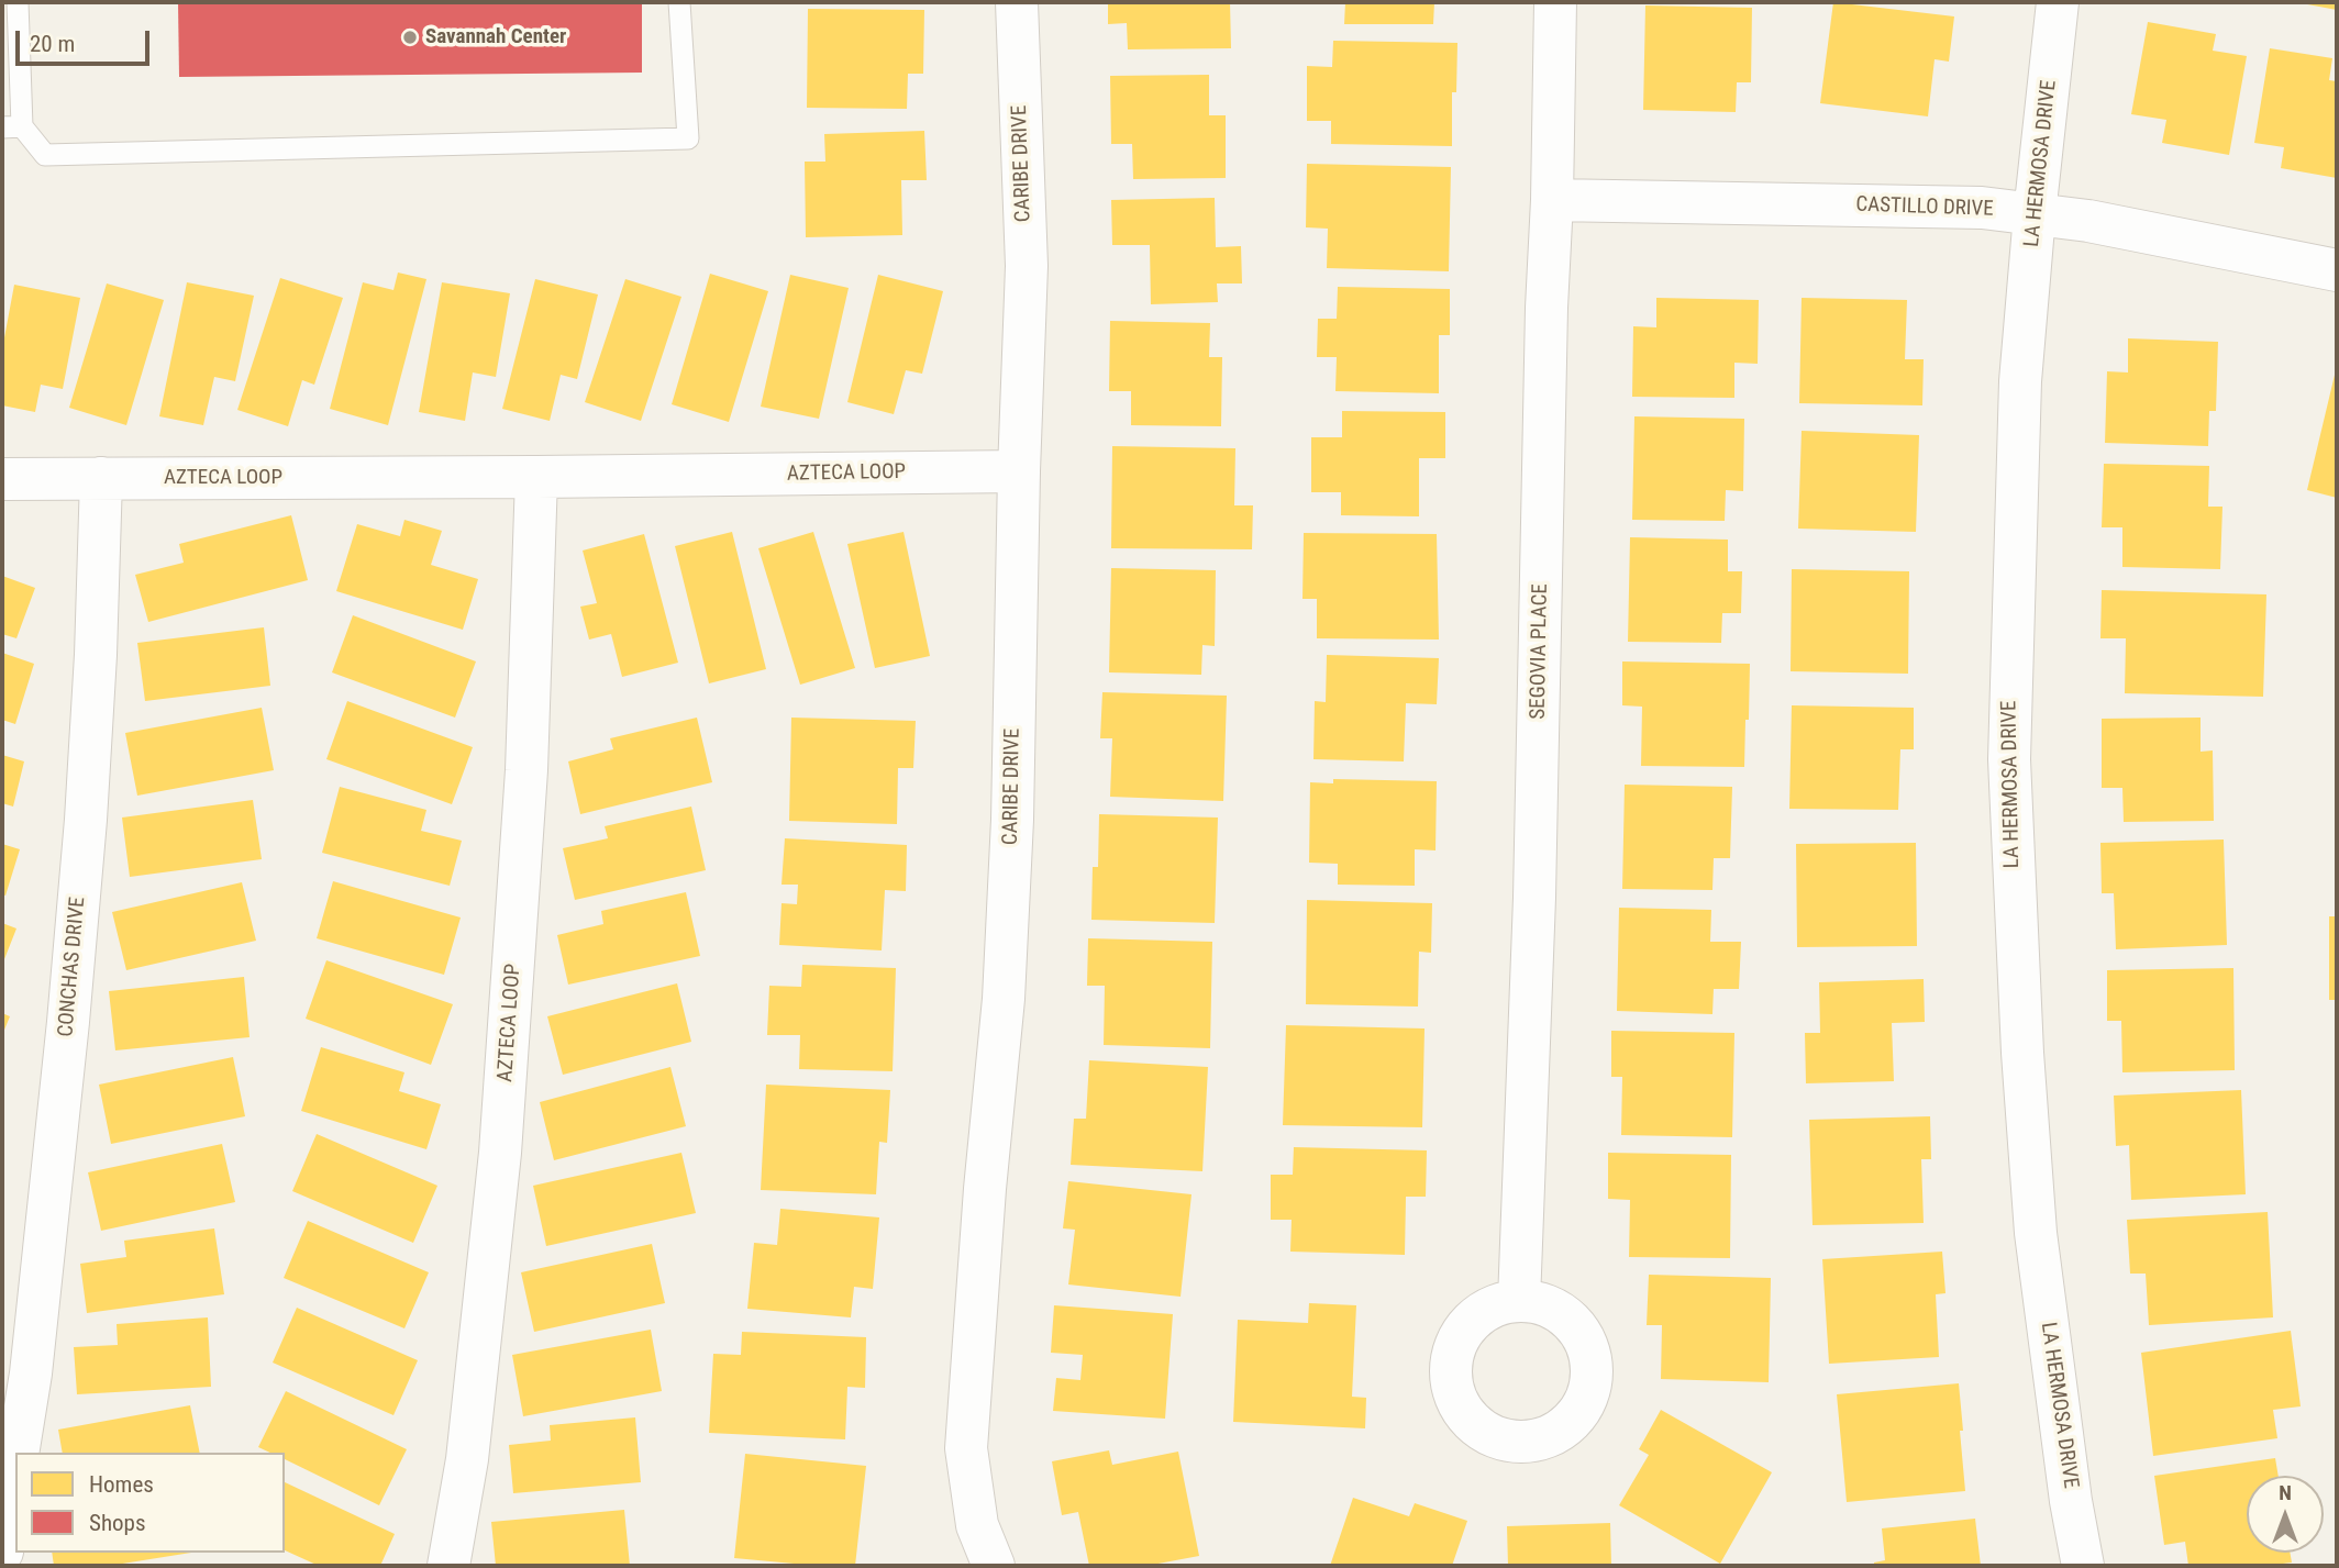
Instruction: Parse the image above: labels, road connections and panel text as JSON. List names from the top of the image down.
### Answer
{
  "streets": {
    "street": [
      "CARIBE DRIVE",
      "LA HERMOSA DRIVE",
      "CASTILLO DRIVE",
      "AZTECA LOOP",
      "SEGOVIA PLACE",
      "CONCHAS DRIVE"
    ]
  },
  "crossings": [
    ["CARIBE DRIVE", "AZTECA LOOP"],
    ["LA HERMOSA DRIVE", "CASTILLO DRIVE"],
    ["CASTILLO DRIVE", "SEGOVIA PLACE"],
    ["AZTECA LOOP", "CONCHAS DRIVE"]
  ],
  "places": ["Savannah Center"],
  "legend": ["Homes", "Shops"],
  "scale_bar": "20 m",
  "north": "top"
}
